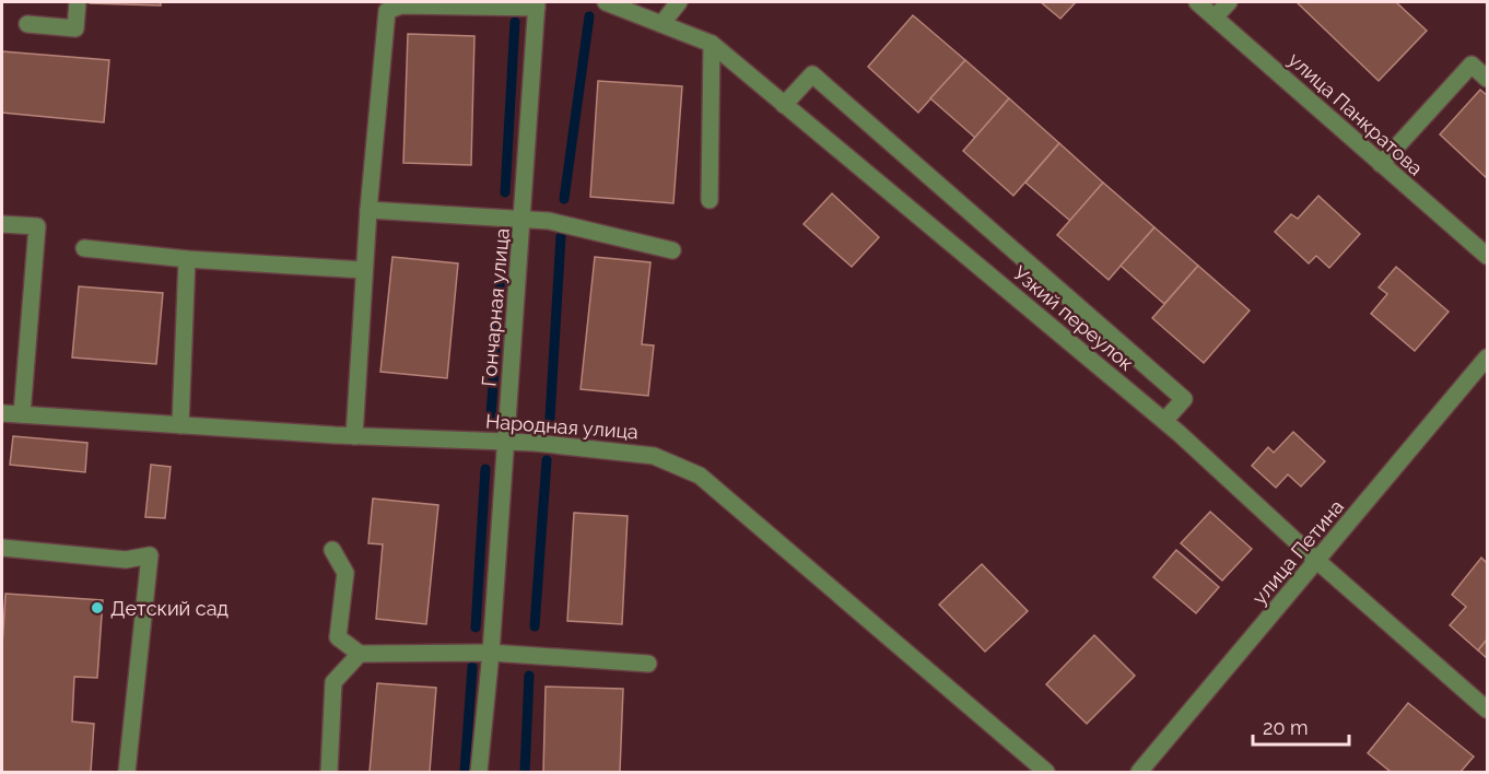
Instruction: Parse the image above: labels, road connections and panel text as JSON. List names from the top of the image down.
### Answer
{
  "streets": {
    "street": [
      "улица Панкратова",
      "Гончарная улица",
      "Узкий переулок",
      "Народная улица",
      "улица Петина"
    ]
  },
  "crossings": [
    ["Гончарная улица", "Народная улица"],
    ["Узкий переулок", "улица Петина"]
  ],
  "places": ["Детский сад"],
  "scale_bar": "20 m"
}
